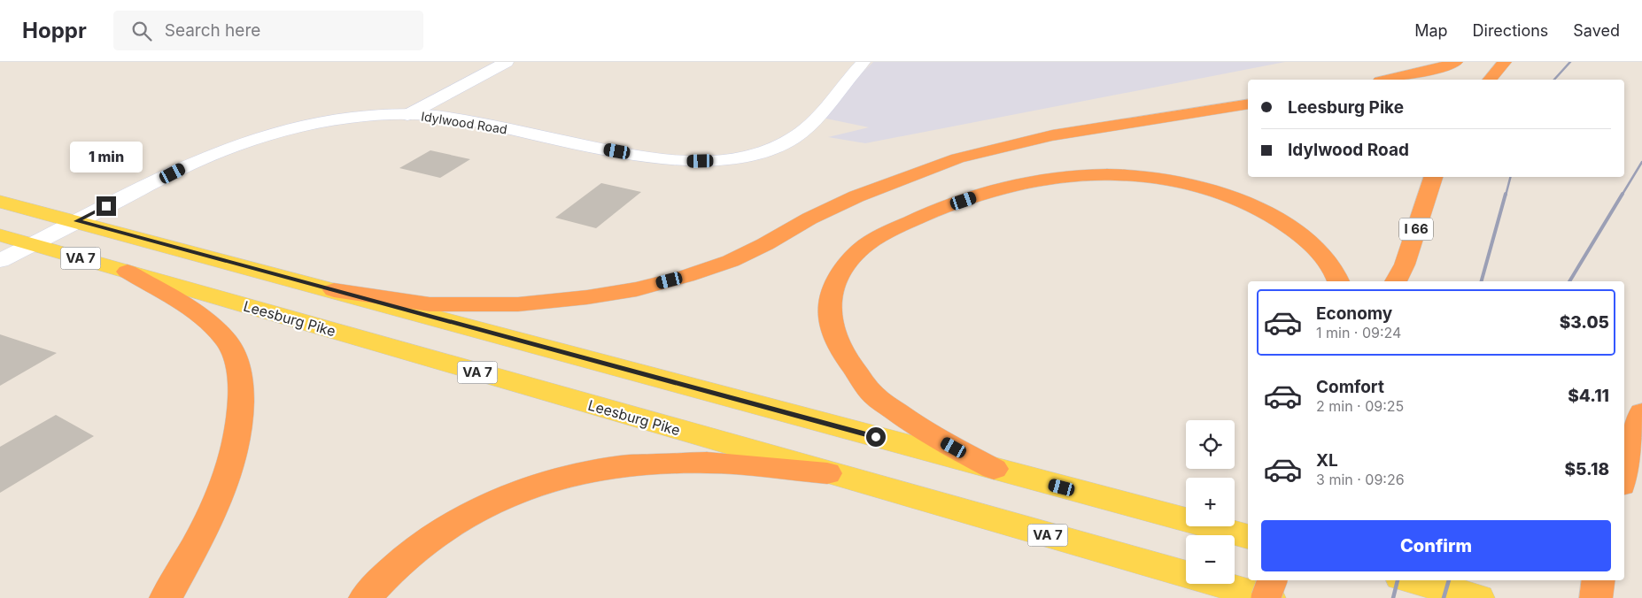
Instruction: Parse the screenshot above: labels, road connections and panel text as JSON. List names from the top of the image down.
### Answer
{
  "streets": {
    "highway": ["I 66"],
    "main road": ["Idylwood Road", "VA 7", "Leesburg Pike"]
  },
  "crossings": [
    ["Idylwood Road", "VA 7"],
    ["Idylwood Road", "Leesburg Pike"]
  ],
  "page": {
    "header": "Hoppr",
    "search": "Search here",
    "nav": ["Map", "Directions", "Saved"],
    "banner": ["Leesburg Pike", "Idylwood Road"],
    "bubble": "1 min",
    "list": [
      {
        "name": "Economy",
        "note": "1 min · 09:24",
        "value": "$3.05"
      },
      {
        "name": "Comfort",
        "note": "2 min · 09:25",
        "value": "$4.11"
      },
      {
        "name": "XL",
        "note": "3 min · 09:26",
        "value": "$5.18"
      }
    ],
    "map_buttons": ["+", "−"],
    "buttons": "Confirm"
  }
}
